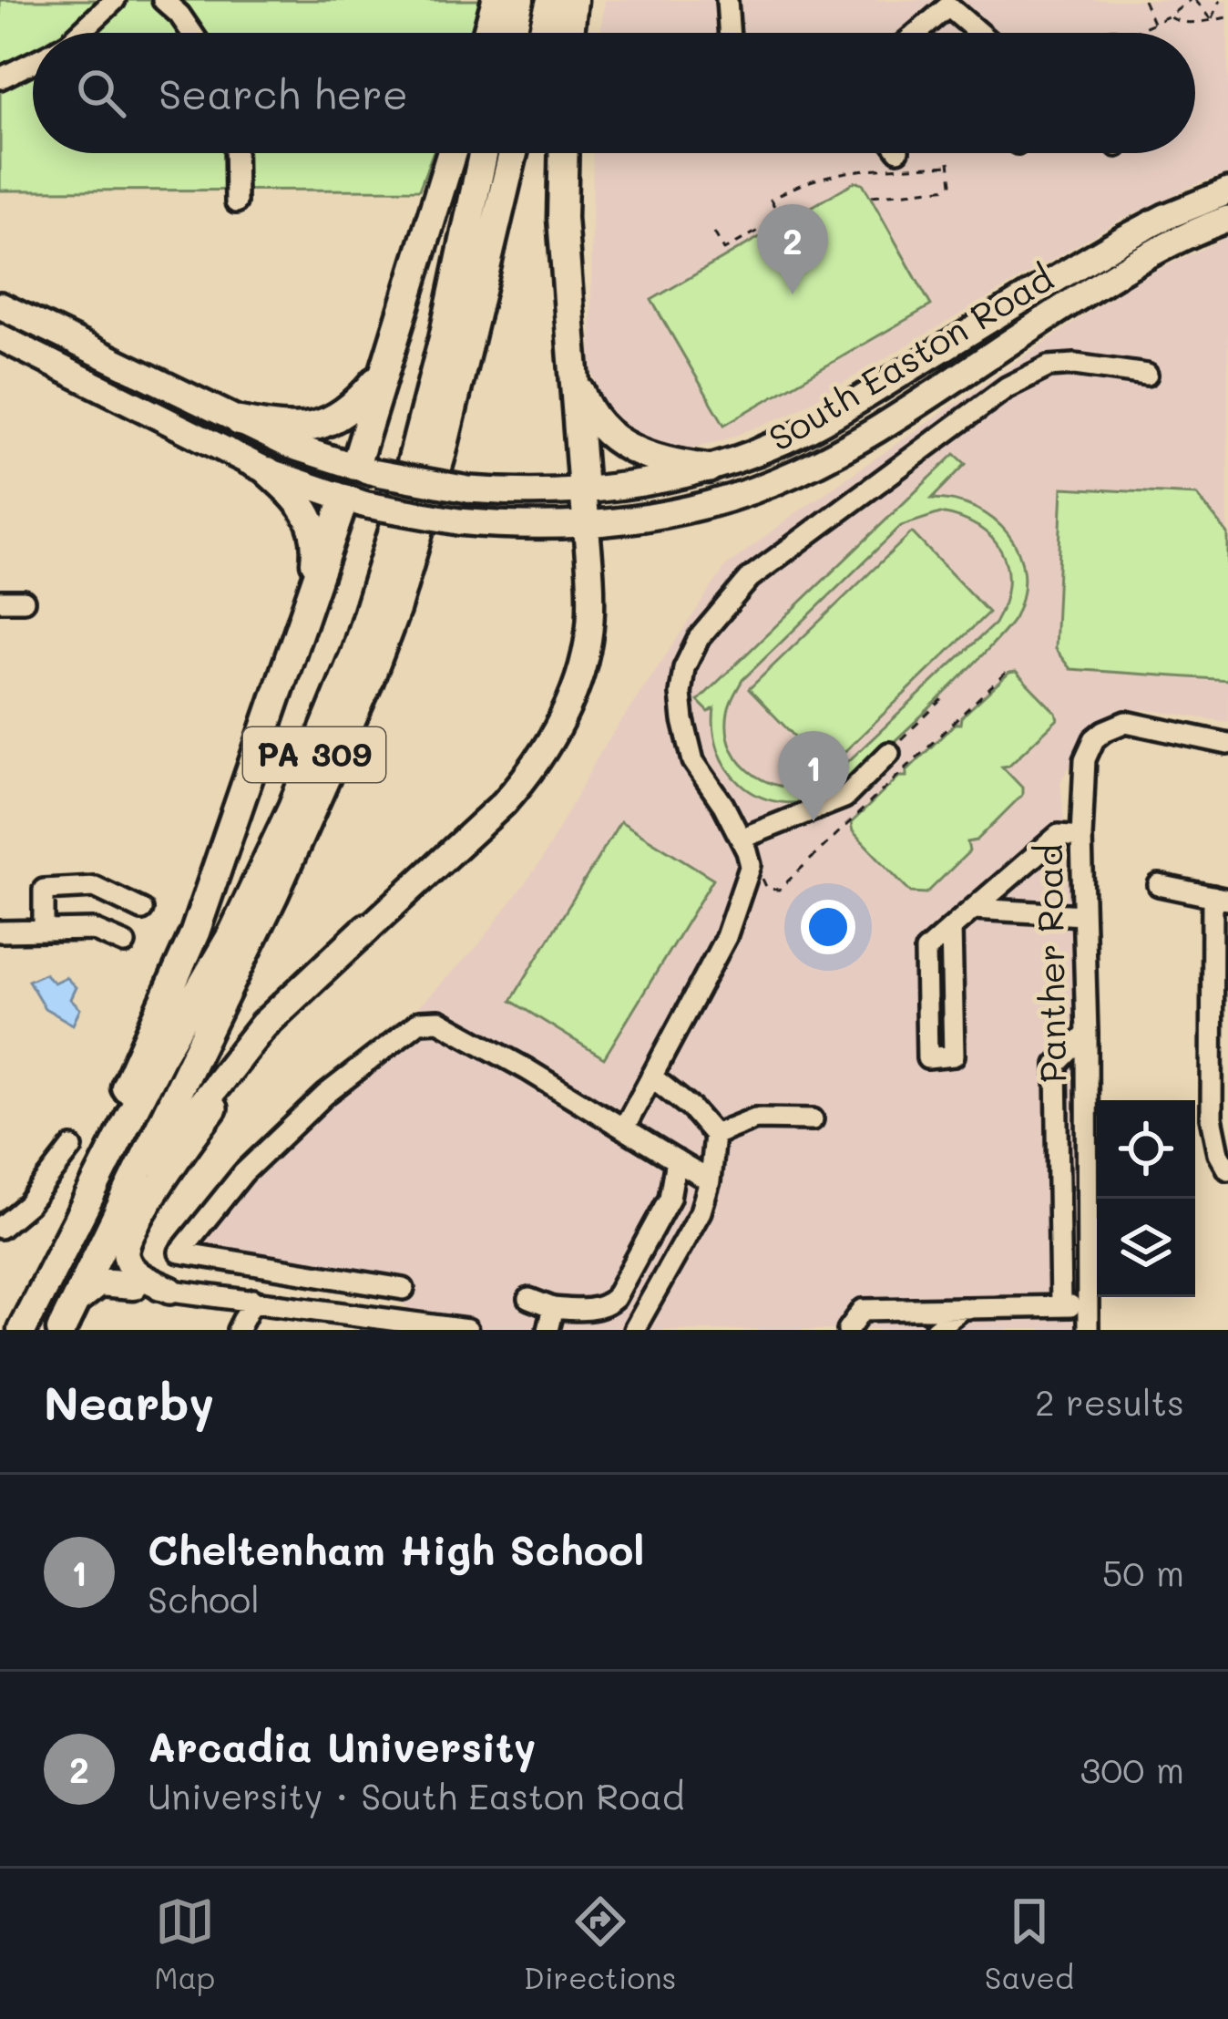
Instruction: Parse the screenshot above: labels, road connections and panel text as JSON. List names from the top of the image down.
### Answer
{
  "streets": {
    "highway": ["PA 309"],
    "main road": ["South Easton Road"],
    "street": ["Panther Road"]
  },
  "page": {
    "search": "Search here",
    "pins": ["2", "1"],
    "heading": ["Nearby", "2 results"],
    "list": [
      {
        "mark": "1",
        "name": "Cheltenham High School",
        "note": "School",
        "value": "50 m"
      },
      {
        "mark": "2",
        "name": "Arcadia University",
        "note": "University · South Easton Road",
        "value": "300 m"
      }
    ],
    "nav": ["Map", "Directions", "Saved"]
  }
}
